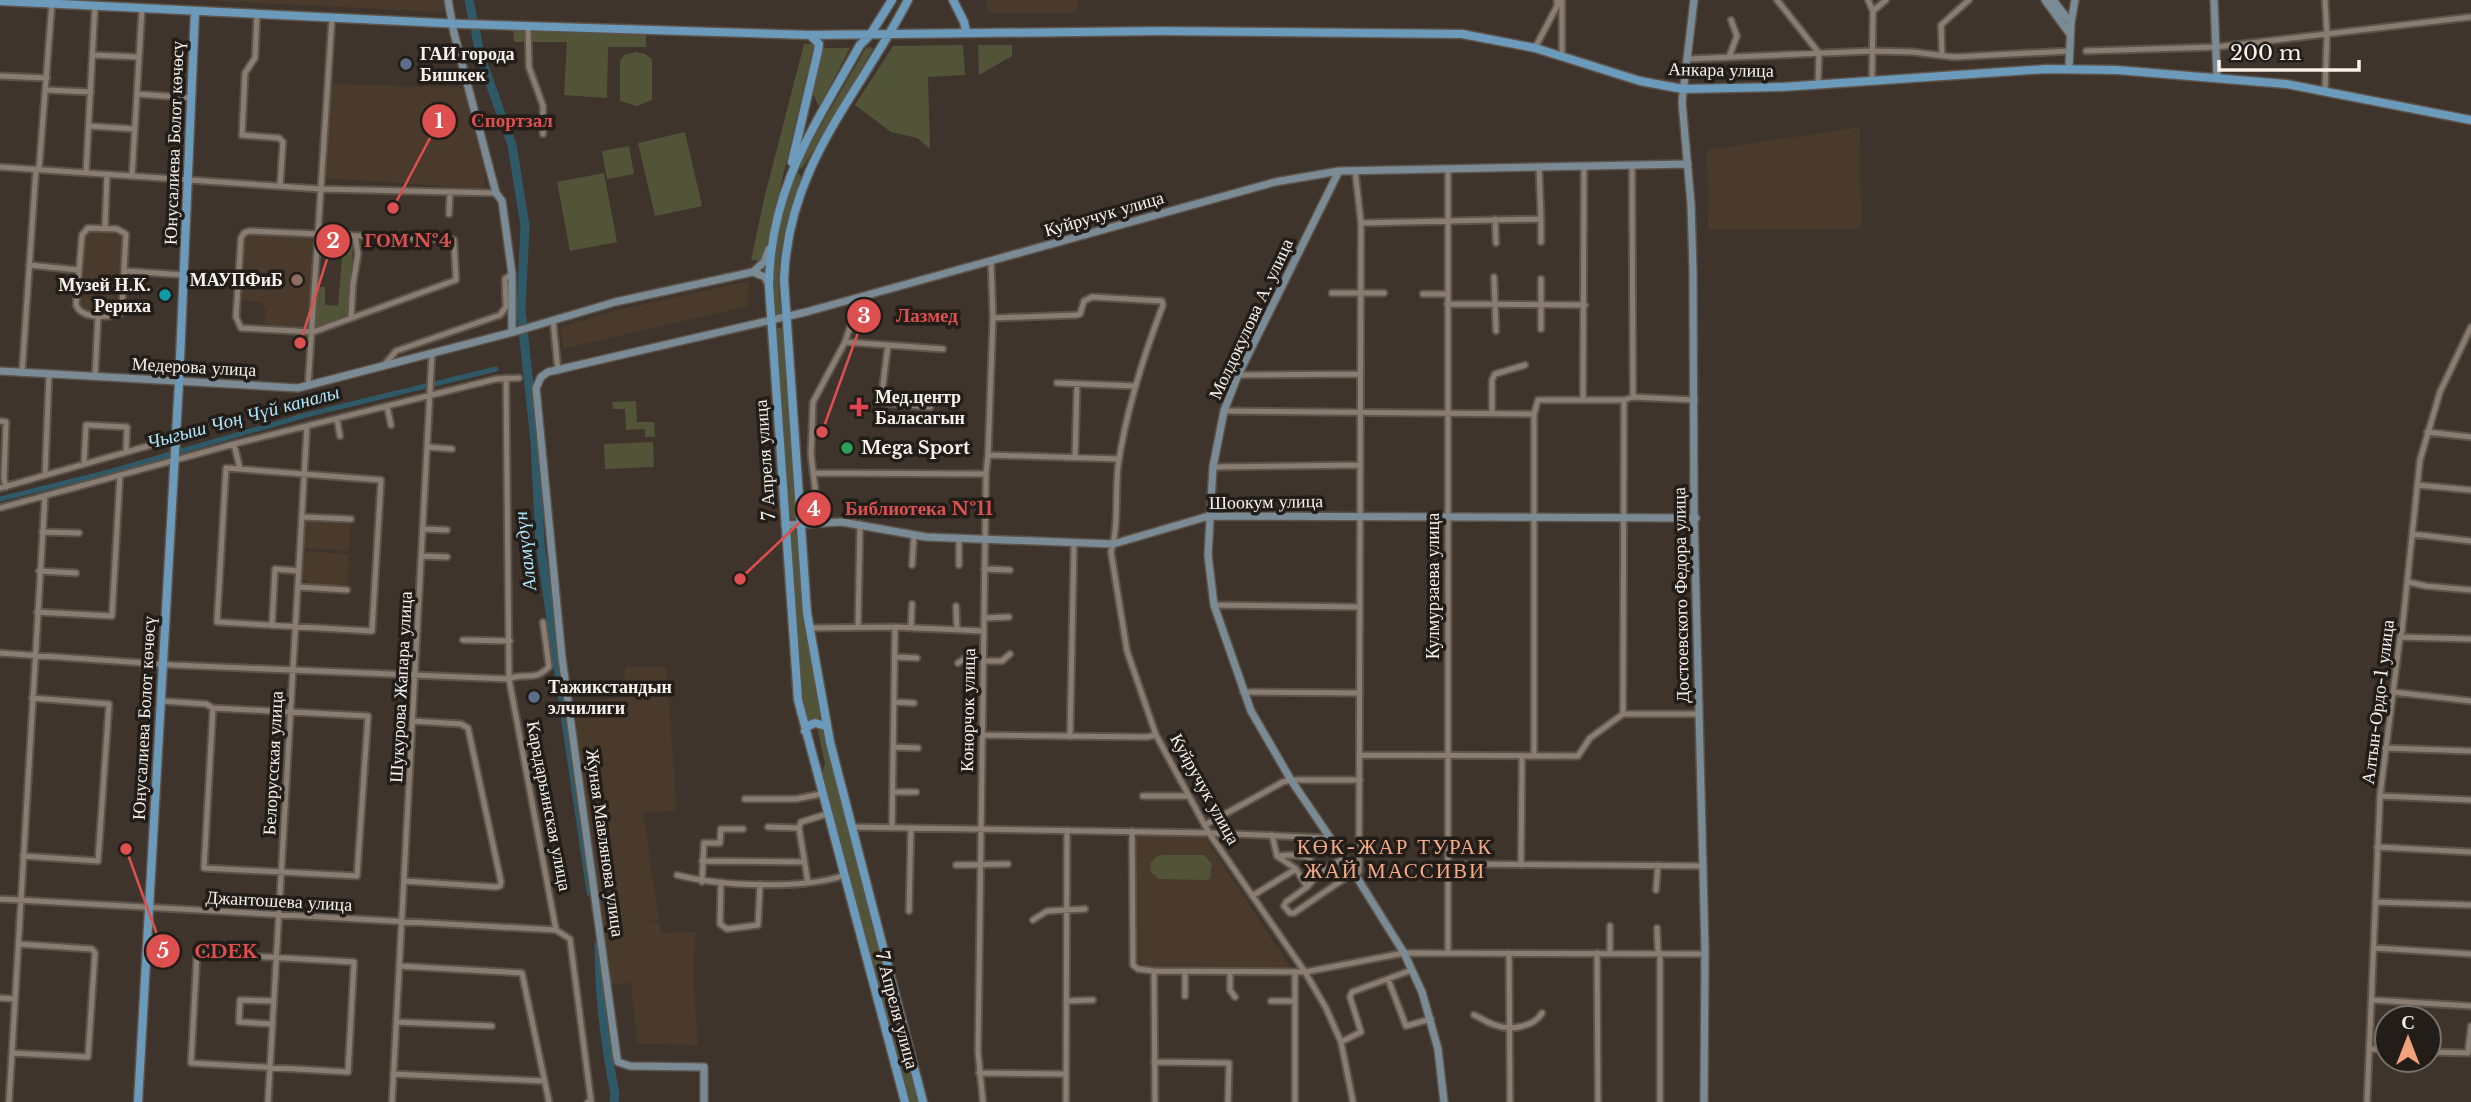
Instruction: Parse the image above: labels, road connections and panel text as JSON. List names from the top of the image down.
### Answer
{
  "streets": {
    "main road": ["Анкара улица", "Юнусалиева Болот көчөсү", "7 Апреля улица"],
    "street": [
      "Куйручук улица",
      "Молдокулова А. улица",
      "Медерова улица",
      "Шоокум улица",
      "Кулмурзаева улица",
      "Достоевского Федора улица",
      "Шукурова Жапара улица",
      "Алтын-Ордо-1 улица",
      "Конорчок улица",
      "Белорусская улица",
      "Карадарьинская улица",
      "Жуная Мавлянова улица",
      "Джантошева улица"
    ]
  },
  "crossings": [
    ["Анкара улица", "Юнусалиева Болот көчөсү"],
    ["Анкара улица", "7 Апреля улица"],
    ["Анкара улица", "Достоевского Федора улица"],
    ["Юнусалиева Болот көчөсү", "Медерова улица"],
    ["Юнусалиева Болот көчөсү", "Джантошева улица"],
    ["Куйручук улица", "Молдокулова А. улица"],
    ["Куйручук улица", "7 Апреля улица"],
    ["Куйручук улица", "Шоокум улица"],
    ["Куйручук улица", "Кулмурзаева улица"],
    ["Куйручук улица", "Достоевского Федора улица"],
    ["Куйручук улица", "Конорчок улица"],
    ["Куйручук улица", "Жуная Мавлянова улица"],
    ["Молдокулова А. улица", "Шоокум улица"],
    ["Медерова улица", "Шукурова Жапара улица"],
    ["7 Апреля улица", "Шоокум улица"],
    ["Шоокум улица", "Кулмурзаева улица"],
    ["Шоокум улица", "Достоевского Федора улица"],
    ["Шоокум улица", "Конорчок улица"],
    ["Шукурова Жапара улица", "Джантошева улица"],
    ["Белорусская улица", "Джантошева улица"],
    ["Карадарьинская улица", "Джантошева улица"]
  ],
  "districts": ["КӨК-ЖАР ТУРАК ЖАЙ МАССИВИ"],
  "water": ["Чыгыш Чоң Чүй каналы", "Аламүдүн"],
  "places": {
    "other": [
      "ГАИ города Бишкек",
      "Спортзал",
      "МАУПФиБ",
      "Музей Н.К. Рериха",
      "ГОМ №4",
      "Лазмед",
      "Mega Sport",
      "Библиотека №11",
      "Тажикстандын элчилиги",
      "CDEK"
    ],
    "health": ["Мед.центр Баласагын"]
  },
  "scale_bar": "200 m",
  "north": "top"
}
